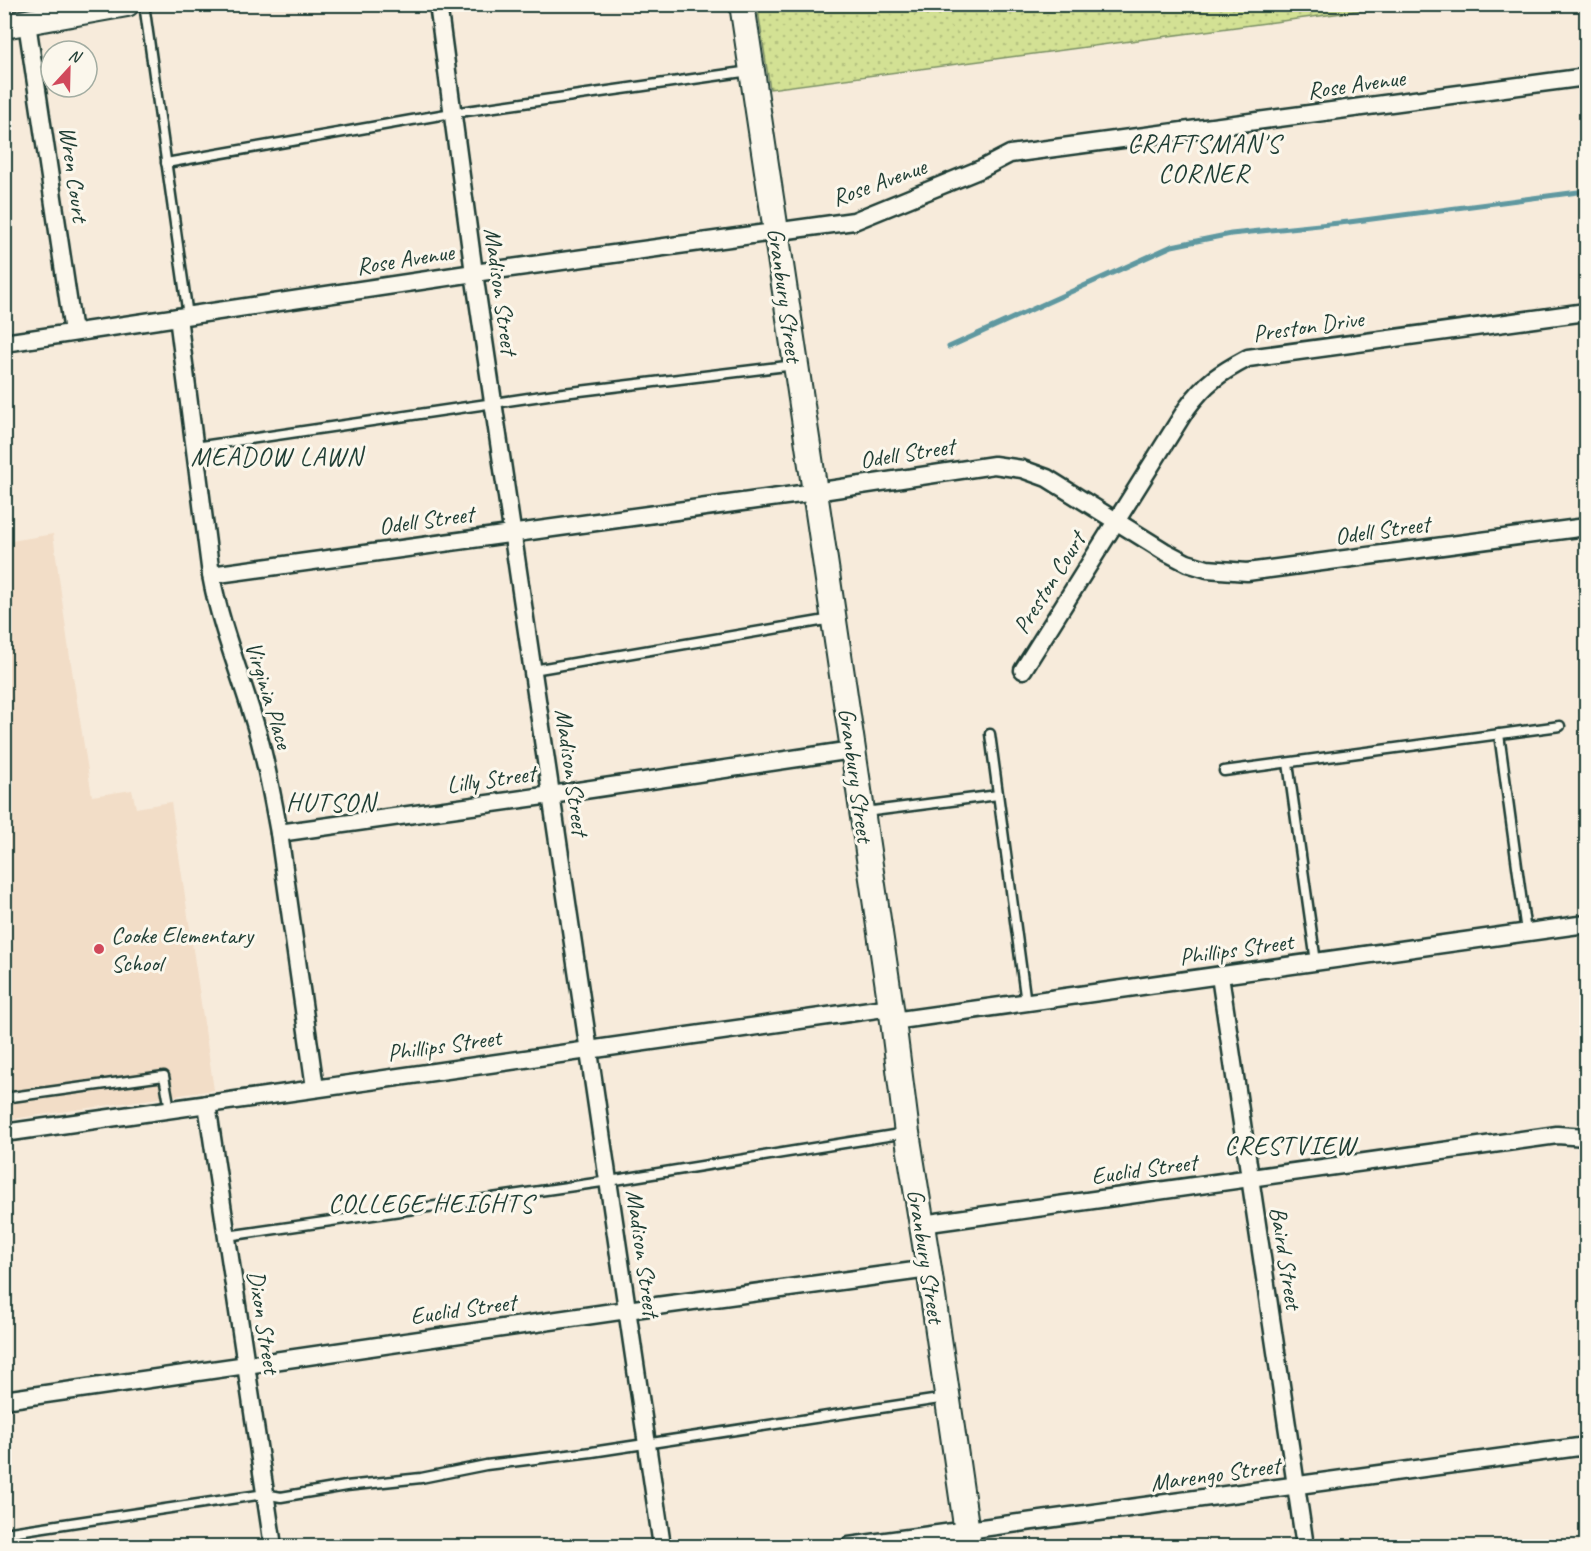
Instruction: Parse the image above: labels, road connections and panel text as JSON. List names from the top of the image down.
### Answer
{
  "streets": {
    "street": [
      "Rose Avenue",
      "Wren Court",
      "Madison Street",
      "Granbury Street",
      "Preston Drive",
      "Odell Street",
      "Preston Court",
      "Virginia Place",
      "Lilly Street",
      "Phillips Street",
      "Euclid Street",
      "Baird Street",
      "Dixon Street",
      "Marengo Street"
    ]
  },
  "crossings": [
    ["Rose Avenue", "Wren Court"],
    ["Rose Avenue", "Madison Street"],
    ["Rose Avenue", "Granbury Street"],
    ["Rose Avenue", "Virginia Place"],
    ["Madison Street", "Odell Street"],
    ["Madison Street", "Lilly Street"],
    ["Madison Street", "Phillips Street"],
    ["Madison Street", "Euclid Street"],
    ["Granbury Street", "Odell Street"],
    ["Granbury Street", "Lilly Street"],
    ["Granbury Street", "Phillips Street"],
    ["Granbury Street", "Euclid Street"],
    ["Granbury Street", "Marengo Street"],
    ["Preston Drive", "Odell Street"],
    ["Preston Drive", "Preston Court"],
    ["Odell Street", "Preston Court"],
    ["Odell Street", "Virginia Place"],
    ["Virginia Place", "Lilly Street"],
    ["Virginia Place", "Phillips Street"],
    ["Phillips Street", "Baird Street"],
    ["Phillips Street", "Dixon Street"],
    ["Euclid Street", "Baird Street"],
    ["Euclid Street", "Dixon Street"],
    ["Baird Street", "Marengo Street"]
  ],
  "districts": [
    "CRAFTSMAN'S CORNER",
    "MEADOW LAWN",
    "HUTSON",
    "CRESTVIEW",
    "COLLEGE HEIGHTS"
  ],
  "places": ["Cooke Elementary School"],
  "north": "top"
}
